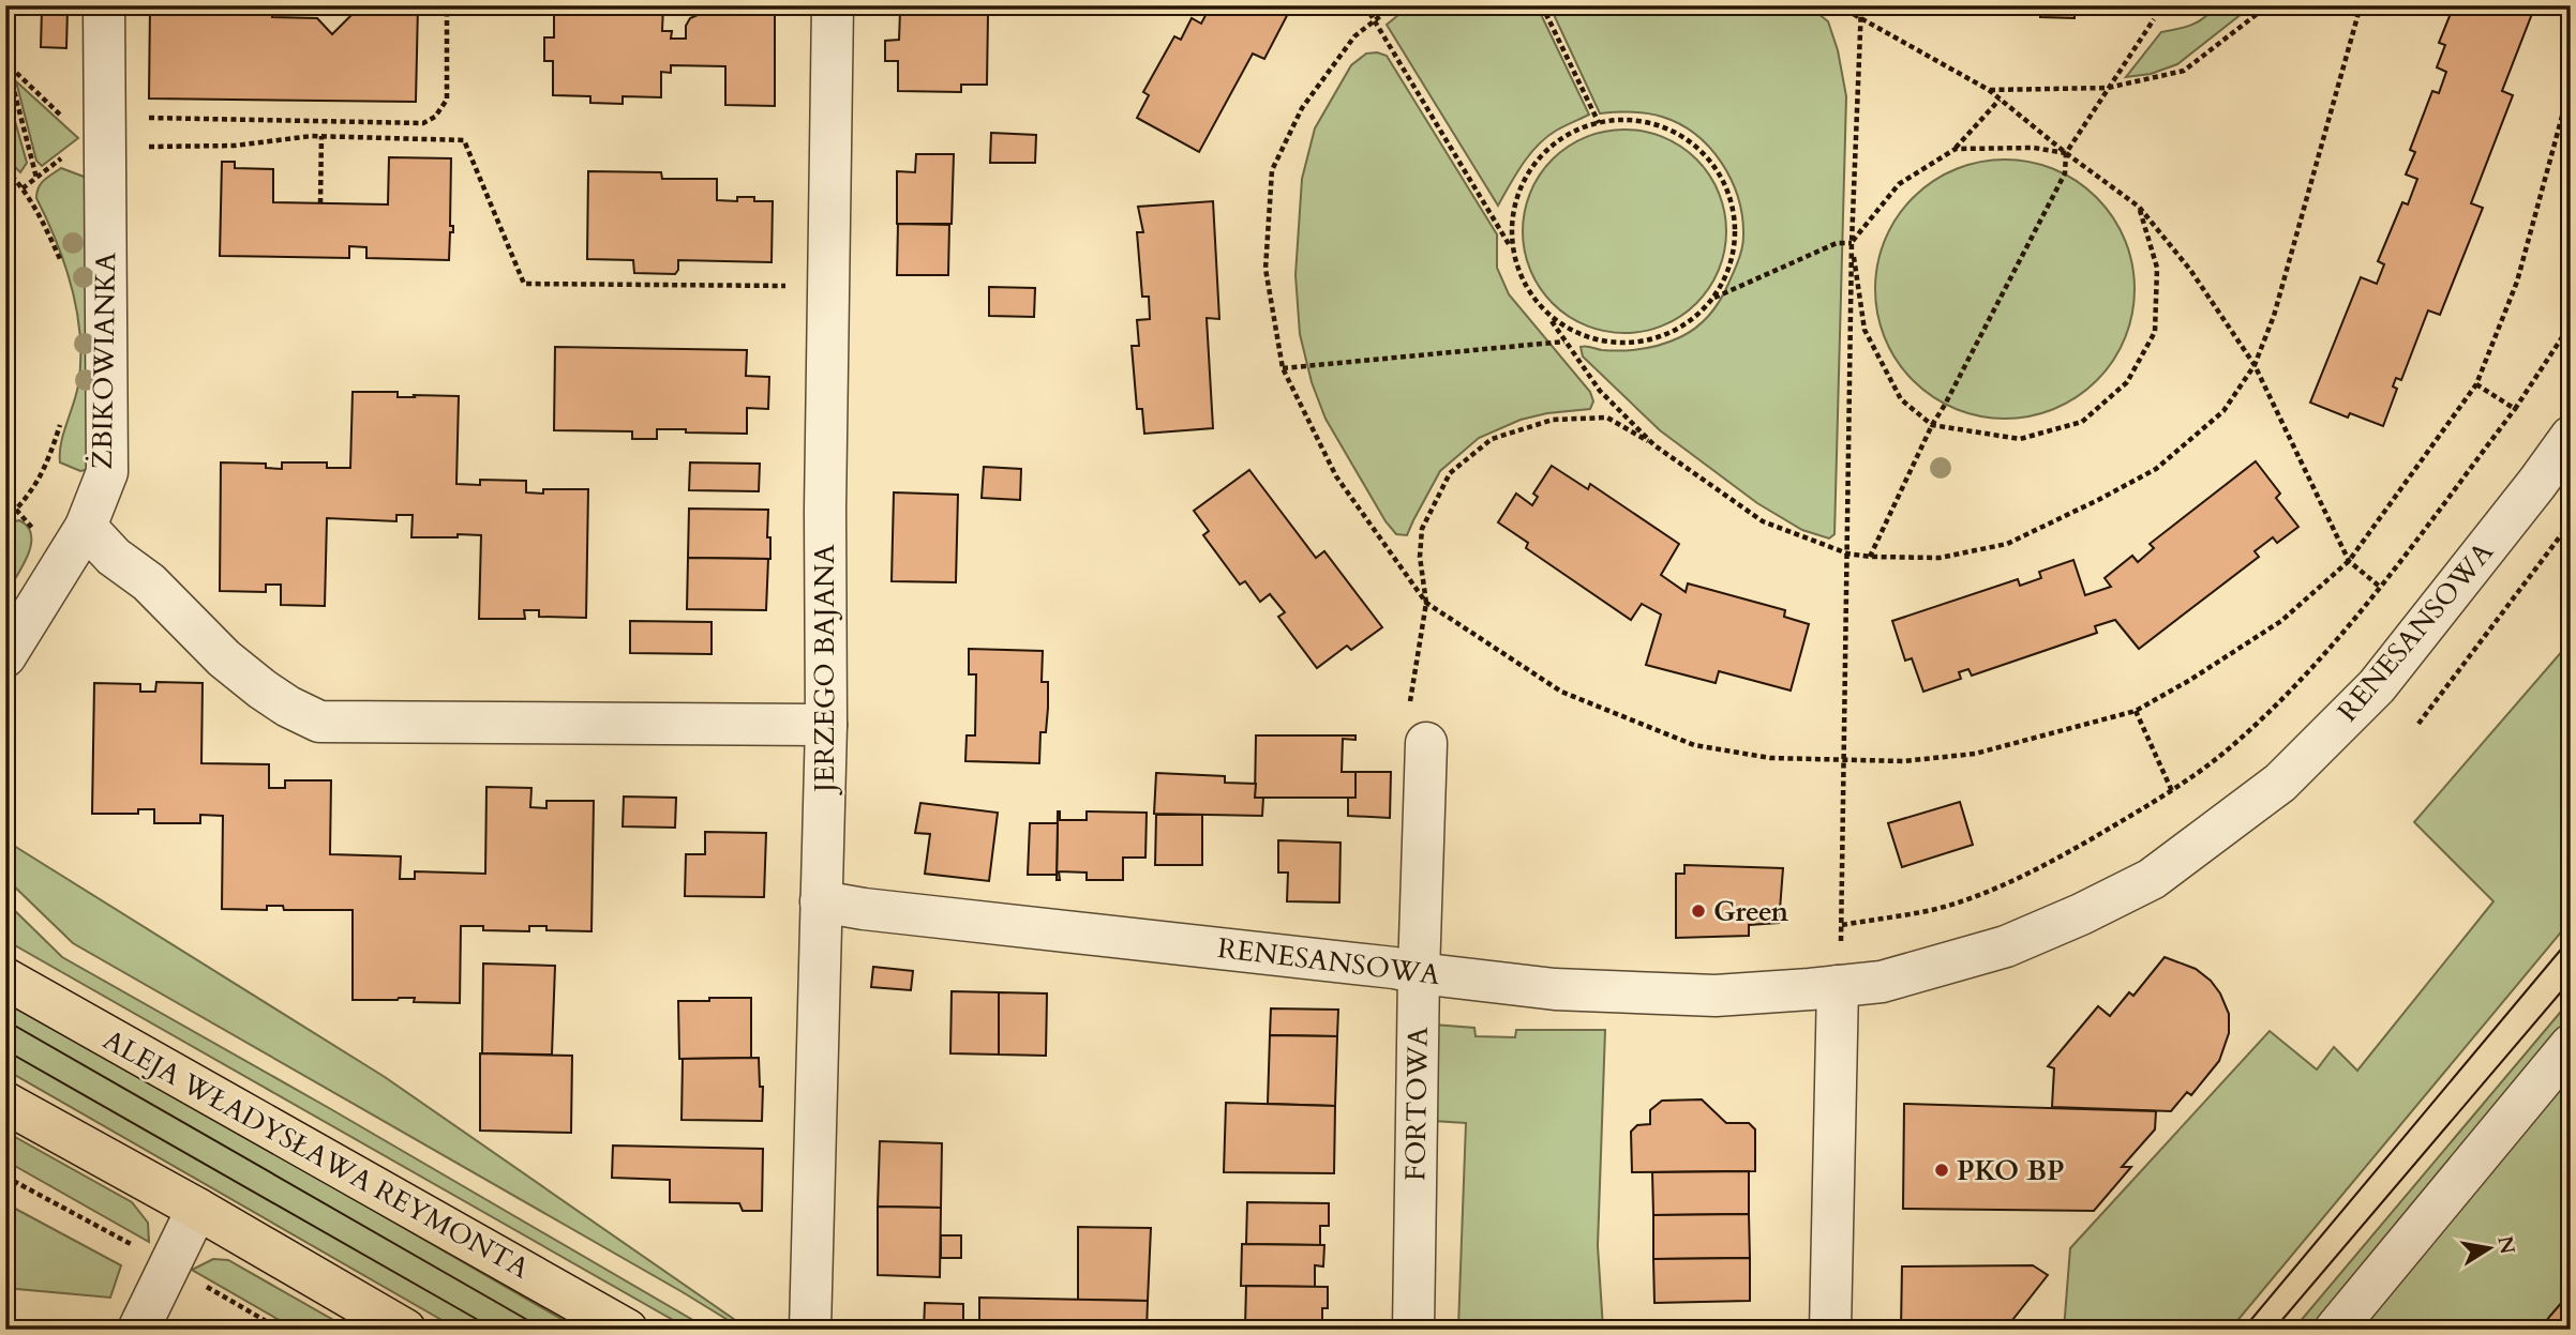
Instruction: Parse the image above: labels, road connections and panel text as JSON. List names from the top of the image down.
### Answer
{
  "streets": {
    "main road": ["ALEJA WŁADYSŁAWA REYMONTA"],
    "street": [
      "ŻBIKOWIANKA",
      "RENESANSOWA",
      "JERZEGO BAJANA",
      "FORTOWA"
    ]
  },
  "crossings": [
    ["RENESANSOWA", "JERZEGO BAJANA"],
    ["RENESANSOWA", "FORTOWA"]
  ],
  "places": ["Green", "PKO BP"],
  "north": "right"
}
